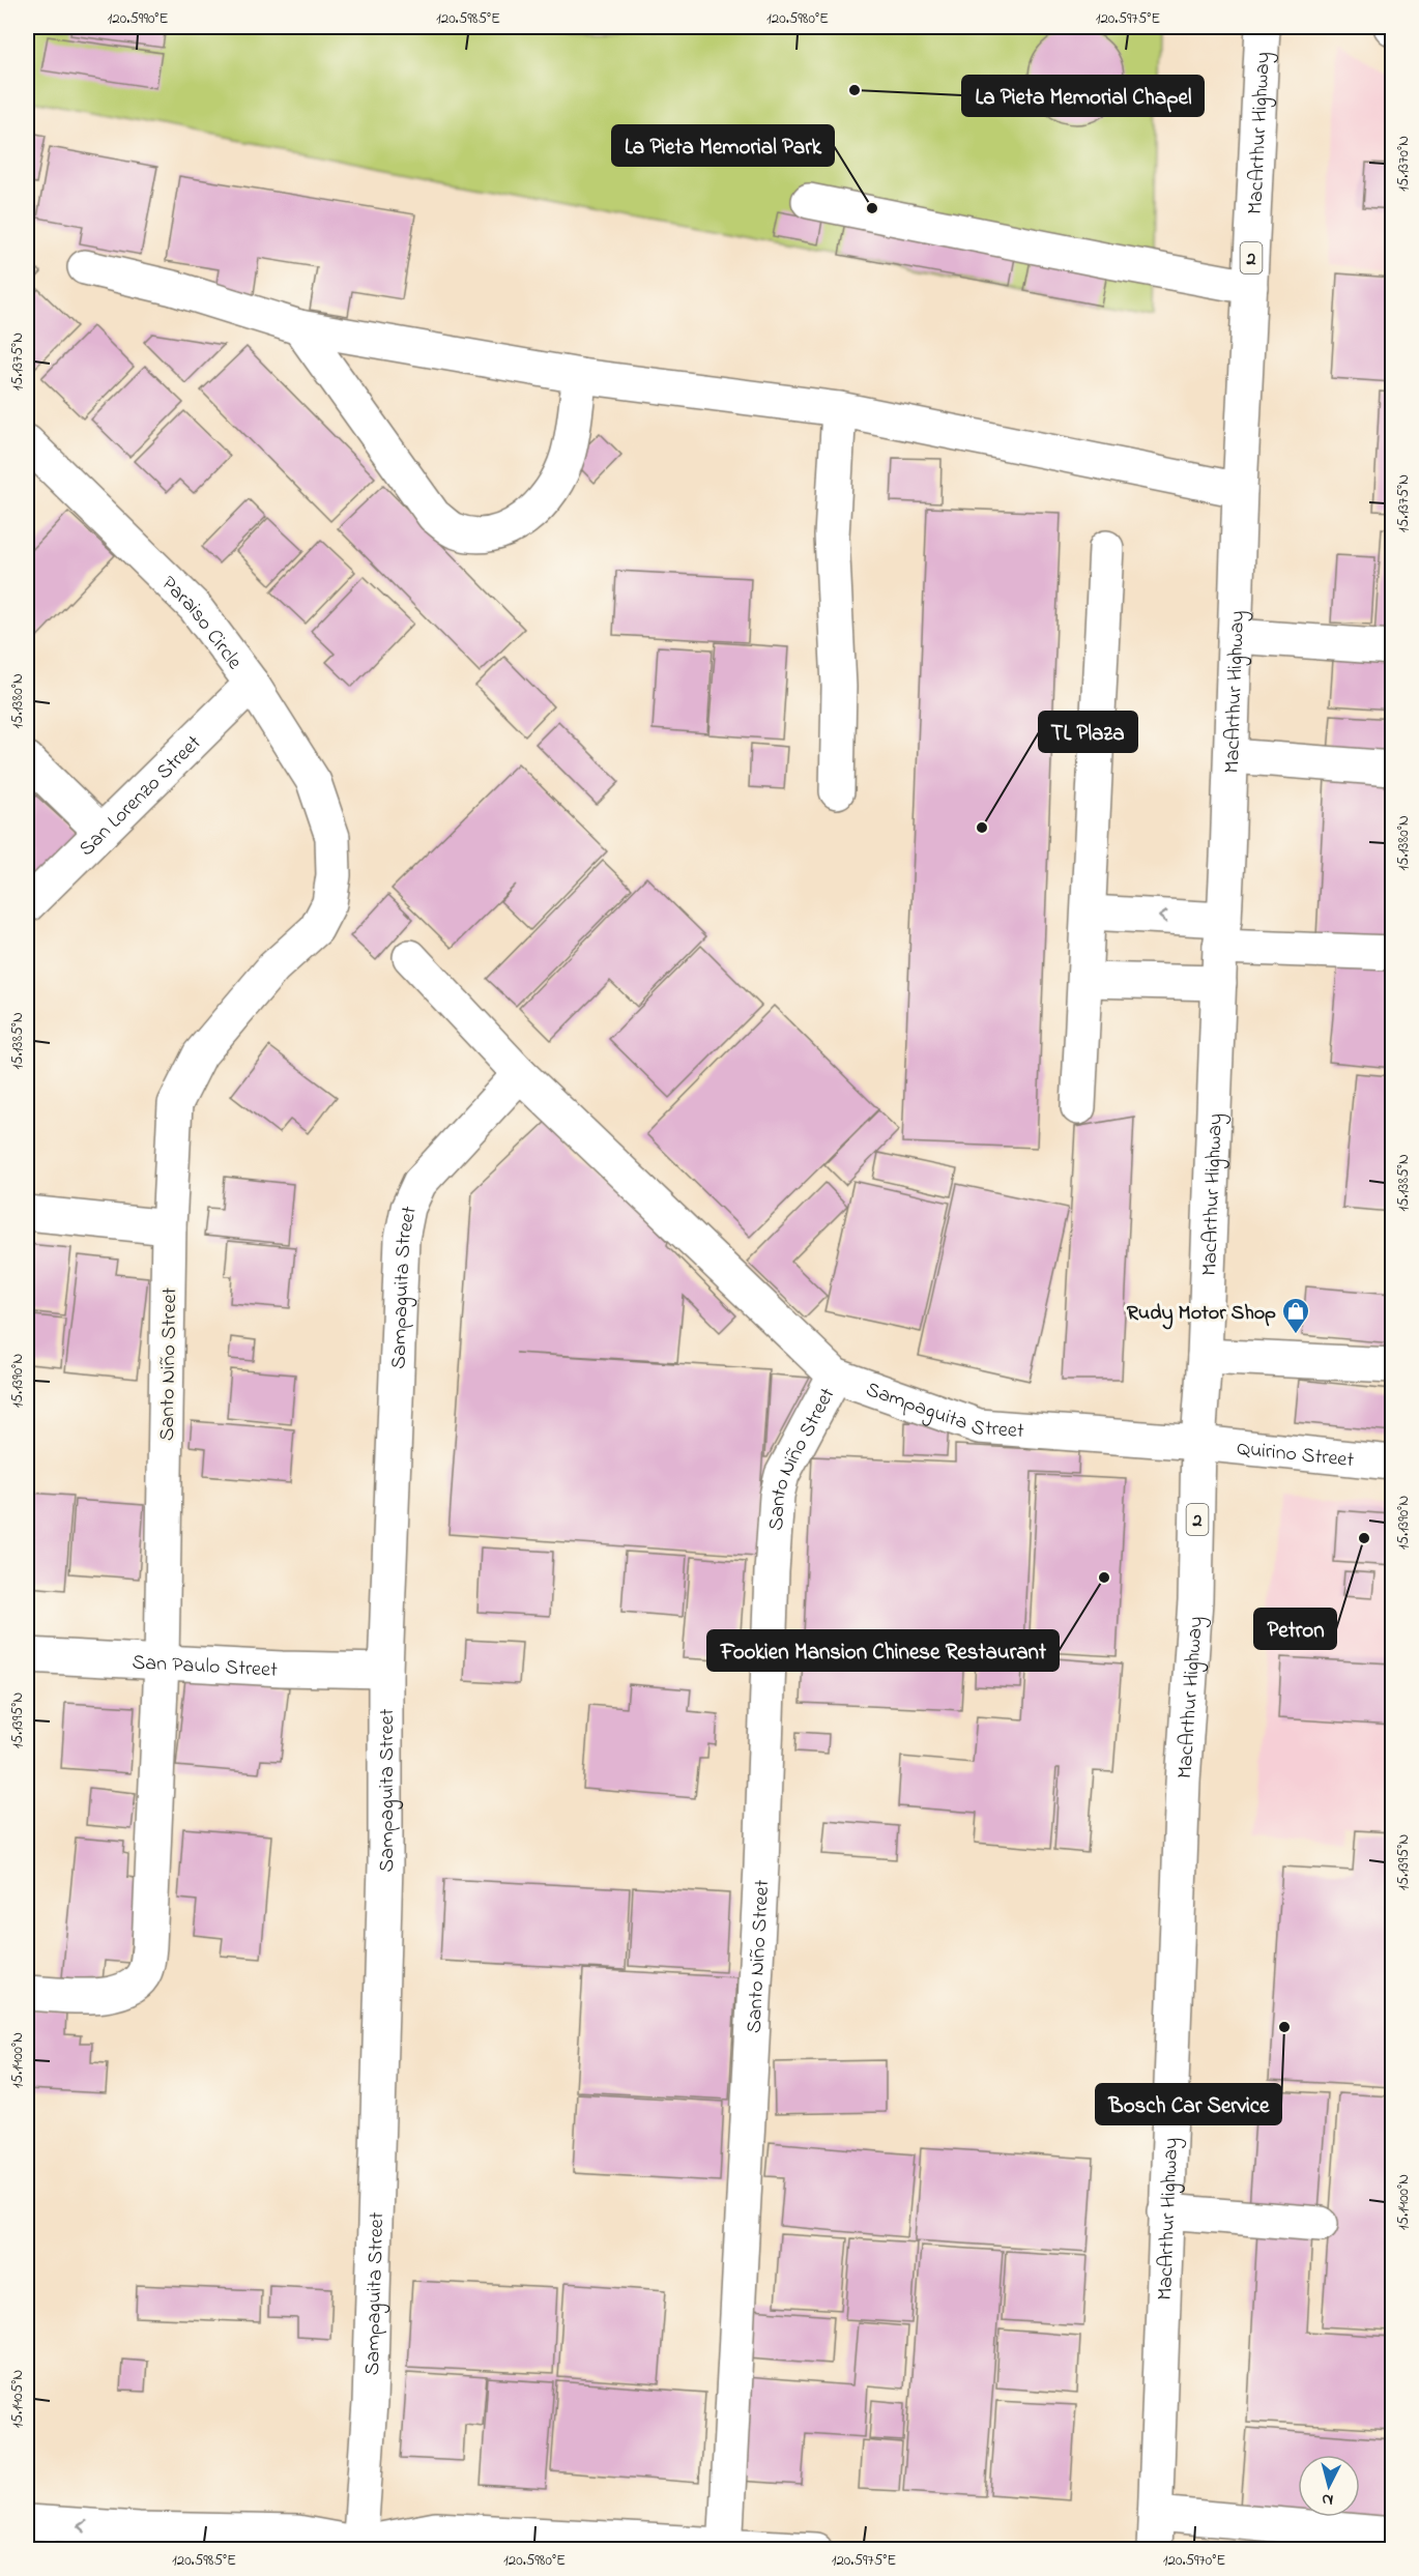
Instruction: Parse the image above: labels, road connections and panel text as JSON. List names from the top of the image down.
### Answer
{
  "streets": {
    "main road": [
      "MacArthur Highway",
      "2",
      "Paraiso Circle",
      "San Lorenzo Street",
      "Sampaguita Street",
      "Santo Niño Street",
      "Quirino Street",
      "San Paulo Street"
    ]
  },
  "crossings": [
    ["MacArthur Highway", "Sampaguita Street"],
    ["MacArthur Highway", "Quirino Street"],
    ["Paraiso Circle", "San Lorenzo Street"],
    ["Paraiso Circle", "Santo Niño Street"],
    ["Sampaguita Street", "Santo Niño Street"],
    ["Sampaguita Street", "Quirino Street"],
    ["Sampaguita Street", "San Paulo Street"],
    ["Santo Niño Street", "San Paulo Street"]
  ],
  "places": {
    "other": [
      "La Pieta Memorial Chapel",
      "La Pieta Memorial Park",
      "TL Plaza",
      "Petron",
      "Fookien Mansion Chinese Restaurant",
      "Bosch Car Service"
    ],
    "shop": ["Rudy Motor Shop"]
  },
  "north": "bottom",
  "coordinates": [
    "120.5990°E",
    "120.5985°E",
    "120.5980°E",
    "120.5975°E",
    "15.1370°N",
    "15.1375°N",
    "15.1380°N",
    "15.1385°N",
    "15.1390°N",
    "15.1395°N",
    "15.1400°N",
    "15.1405°N",
    "120.5970°E"
  ]
}
